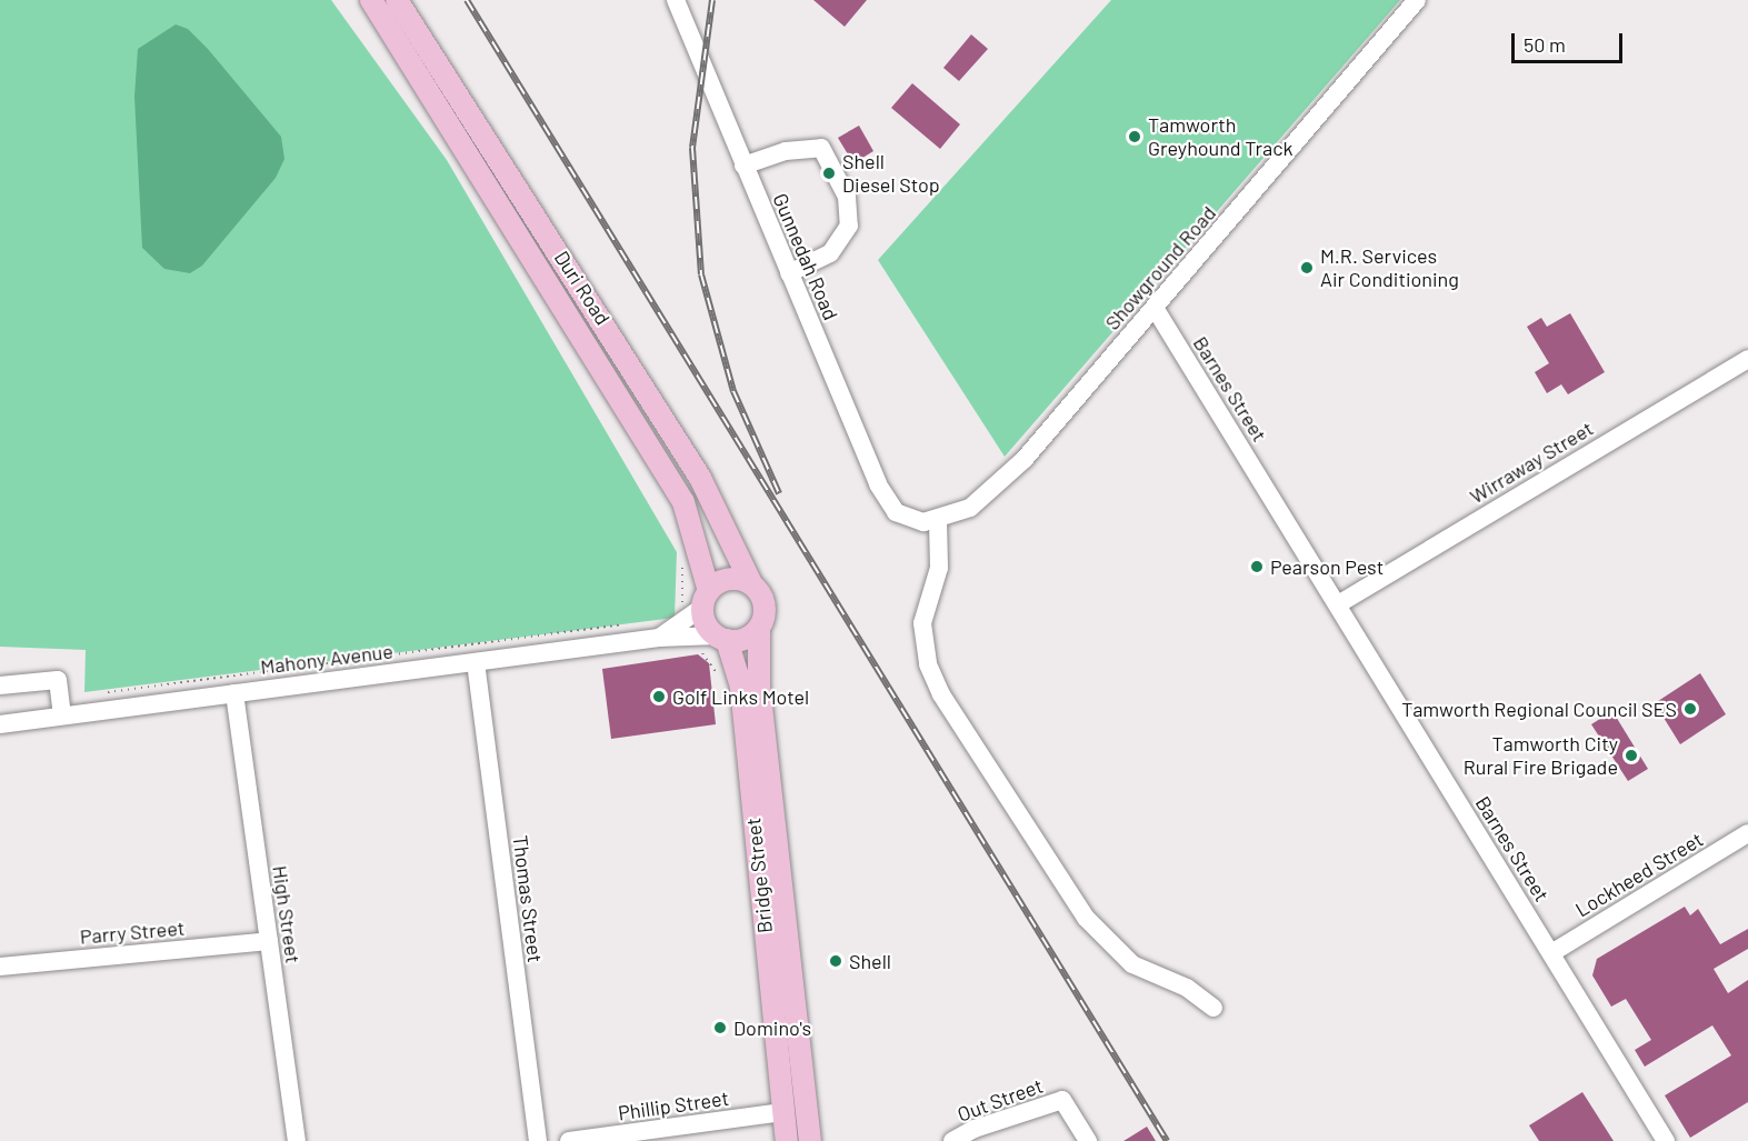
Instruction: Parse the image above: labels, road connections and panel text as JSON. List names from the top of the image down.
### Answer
{
  "streets": {
    "main road": ["Duri Road", "Bridge Street"],
    "street": [
      "Gunnedah Road",
      "Showground Road",
      "Barnes Street",
      "Wirraway Street",
      "Mahony Avenue",
      "Lockheed Street",
      "Thomas Street",
      "High Street",
      "Parry Street",
      "Out Street",
      "Phillip Street"
    ]
  },
  "crossings": [
    ["Gunnedah Road", "Showground Road"],
    ["Showground Road", "Barnes Street"],
    ["Duri Road", "Mahony Avenue"],
    ["Duri Road", "Bridge Street"],
    ["Barnes Street", "Wirraway Street"],
    ["Barnes Street", "Lockheed Street"],
    ["Mahony Avenue", "Bridge Street"],
    ["Mahony Avenue", "Thomas Street"],
    ["Mahony Avenue", "High Street"],
    ["Bridge Street", "Phillip Street"],
    ["High Street", "Parry Street"]
  ],
  "places": [
    "Tamworth Greyhound Track",
    "Shell Diesel Stop",
    "M.R. Services Air Conditioning",
    "Pearson Pest",
    "Golf Links Motel",
    "Tamworth Regional Council SES",
    "Tamworth City Rural Fire Brigade",
    "Shell",
    "Domino's"
  ],
  "scale_bar": "50 m"
}
